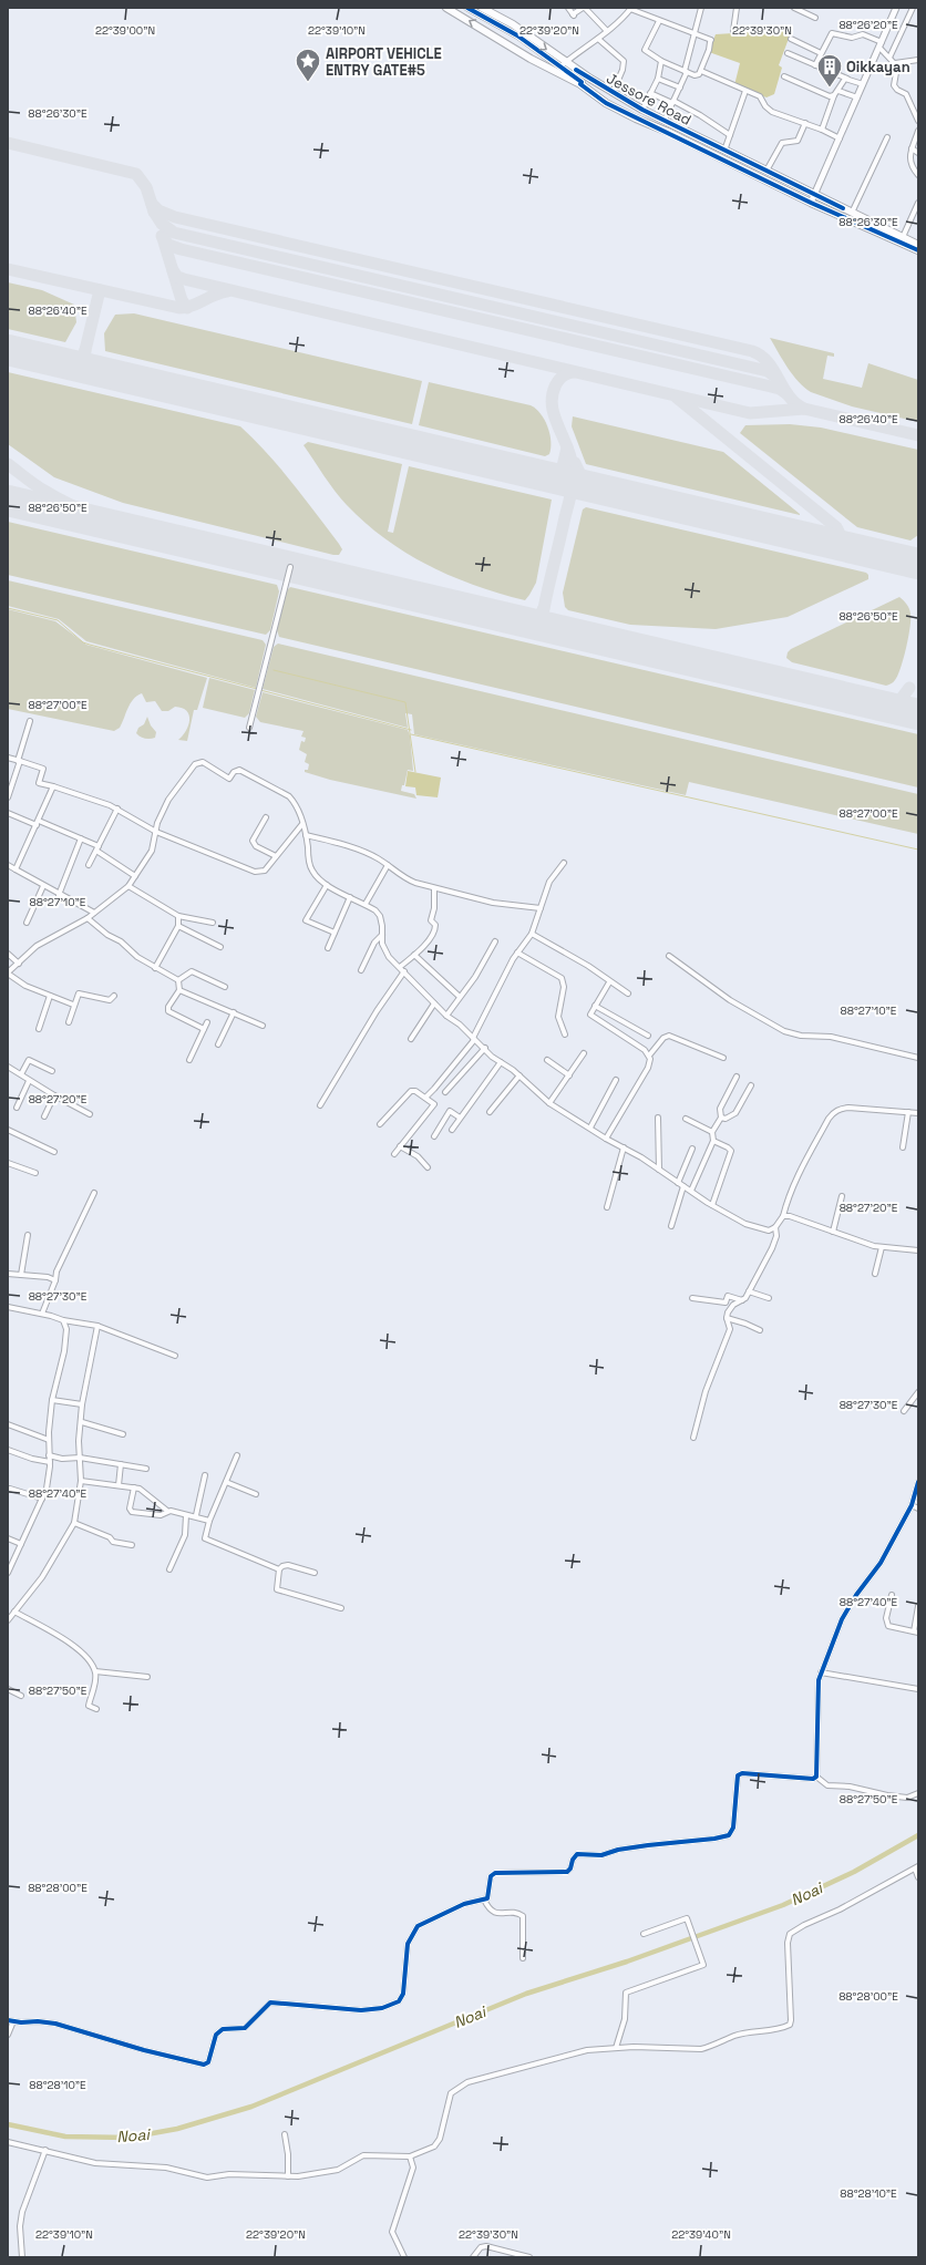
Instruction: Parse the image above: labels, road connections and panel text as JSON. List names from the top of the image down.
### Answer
{
  "streets": {
    "highway": ["Jessore Road"]
  },
  "water": ["Noai"],
  "places": {
    "place": ["AIRPORT VEHICLE ENTRY GATE#5"],
    "building": ["Oikkayan"]
  },
  "coordinates": [
    "88°26'20\"E",
    "22°39'00\"N",
    "22°39'10\"N",
    "22°39'20\"N",
    "22°39'30\"N",
    "88°26'30\"E",
    "88°26'40\"E",
    "88°26'50\"E",
    "88°27'00\"E",
    "88°27'10\"E",
    "88°27'20\"E",
    "88°27'30\"E",
    "88°27'40\"E",
    "88°27'50\"E",
    "88°28'00\"E",
    "88°28'10\"E",
    "22°39'40\"N"
  ]
}
